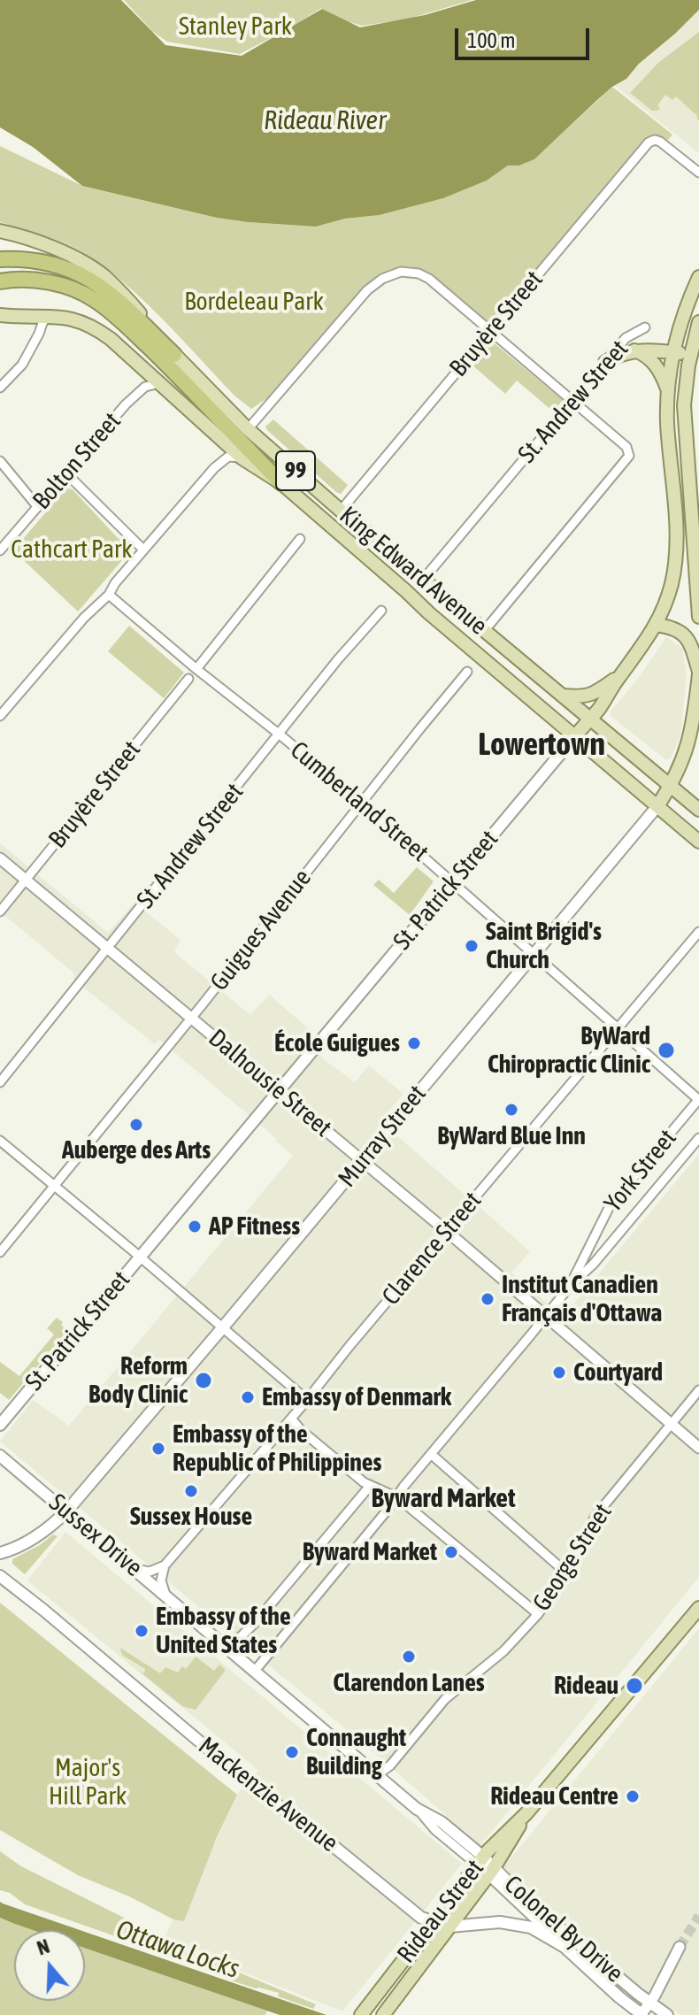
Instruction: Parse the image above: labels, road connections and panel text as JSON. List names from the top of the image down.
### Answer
{
  "streets": {
    "main road": [
      "99",
      "King Edward Avenue",
      "St. Patrick Street",
      "Murray Street",
      "Sussex Drive",
      "Mackenzie Avenue",
      "Rideau Street",
      "Colonel By Drive"
    ],
    "street": [
      "Bruyère Street",
      "St. Andrew Street",
      "Bolton Street",
      "Cumberland Street",
      "Guigues Avenue",
      "Dalhousie Street",
      "York Street",
      "Clarence Street",
      "George Street"
    ]
  },
  "crossings": [
    ["Bruyère Street", "King Edward Avenue"],
    ["Bruyère Street", "Dalhousie Street"],
    ["St. Andrew Street", "King Edward Avenue"],
    ["St. Andrew Street", "Cumberland Street"],
    ["St. Andrew Street", "Dalhousie Street"],
    ["Bolton Street", "King Edward Avenue"],
    ["King Edward Avenue", "St. Patrick Street"],
    ["King Edward Avenue", "Murray Street"],
    ["Cumberland Street", "St. Patrick Street"],
    ["Cumberland Street", "Guigues Avenue"],
    ["Cumberland Street", "Murray Street"],
    ["Cumberland Street", "York Street"],
    ["Cumberland Street", "Clarence Street"],
    ["St. Patrick Street", "Dalhousie Street"],
    ["Guigues Avenue", "Dalhousie Street"],
    ["Dalhousie Street", "Murray Street"],
    ["Dalhousie Street", "York Street"],
    ["Dalhousie Street", "Clarence Street"],
    ["Dalhousie Street", "George Street"],
    ["Murray Street", "Sussex Drive"],
    ["York Street", "Sussex Drive"],
    ["Sussex Drive", "George Street"],
    ["Sussex Drive", "Rideau Street"],
    ["Sussex Drive", "Colonel By Drive"],
    ["Mackenzie Avenue", "Rideau Street"],
    ["Mackenzie Avenue", "Colonel By Drive"],
    ["Rideau Street", "Colonel By Drive"]
  ],
  "districts": ["Lowertown", "Byward Market"],
  "water": ["Rideau River", "Ottawa Locks"],
  "parks": [
    "Stanley Park",
    "Bordeleau Park",
    "Cathcart Park",
    "Major's Hill Park"
  ],
  "places": [
    "Saint Brigid's Church",
    "École Guigues",
    "ByWard Chiropractic Clinic",
    "ByWard Blue Inn",
    "Auberge des Arts",
    "AP Fitness",
    "Institut Canadien Français d'Ottawa",
    "Courtyard",
    "Reform Body Clinic",
    "Embassy of Denmark",
    "Embassy of the Republic of Philippines",
    "Sussex House",
    "Byward Market",
    "Embassy of the United States",
    "Clarendon Lanes",
    "Rideau",
    "Connaught Building",
    "Rideau Centre"
  ],
  "scale_bar": "100 m",
  "north": "top"
}
